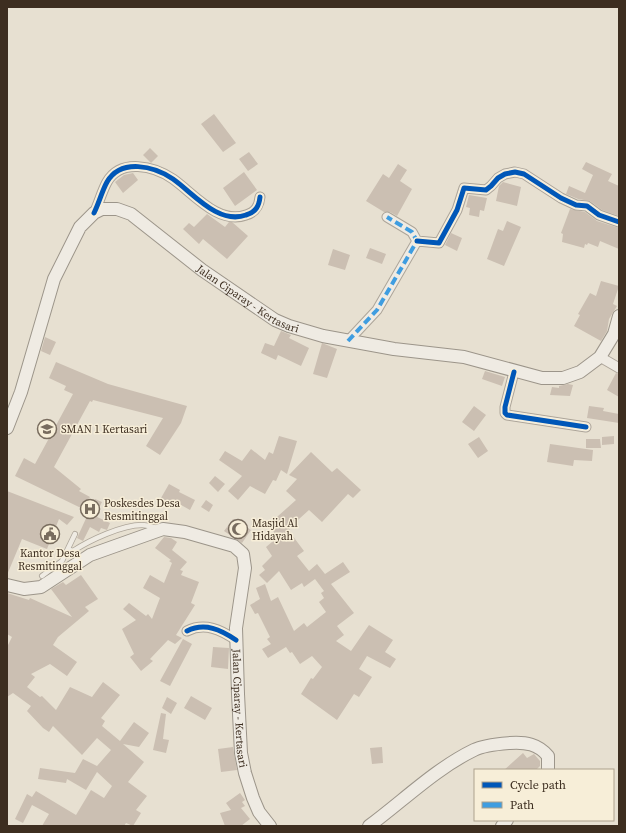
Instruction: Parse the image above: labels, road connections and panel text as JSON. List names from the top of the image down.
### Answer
{
  "streets": {
    "main road": ["Jalan Ciparay - Kertasari"]
  },
  "places": {
    "school or university": ["SMAN 1 Kertasari"],
    "hospital": ["Poskesdes Desa Resmitinggal"],
    "mosque": ["Masjid Al Hidayah"],
    "public building": ["Kantor Desa Resmitinggal"]
  },
  "legend": ["Cycle path", "Path"]
}
